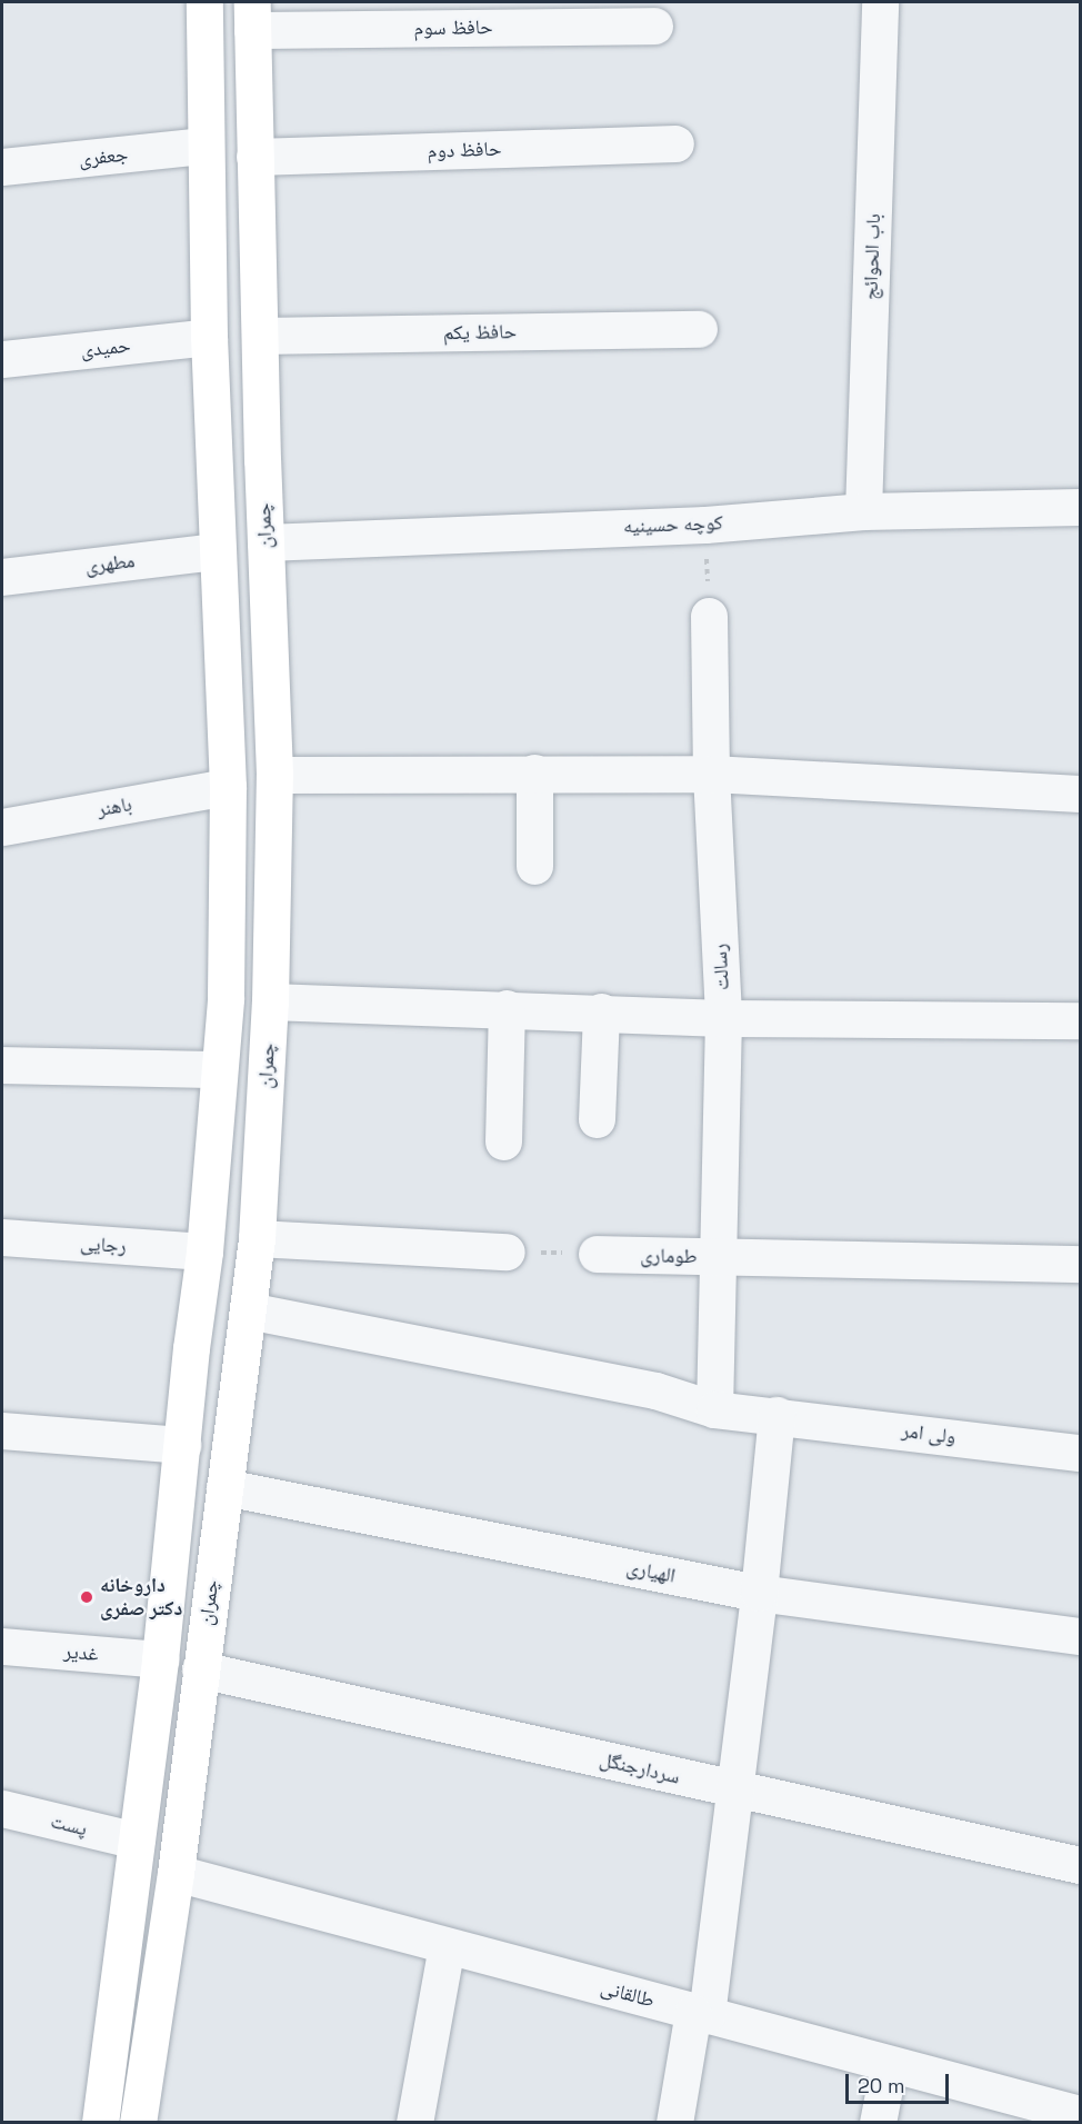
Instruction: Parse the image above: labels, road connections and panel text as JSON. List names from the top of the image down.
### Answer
{
  "streets": {
    "main road": ["چمران"],
    "street": [
      "حافظ سوم",
      "حافظ دوم",
      "جعفری",
      "باب الحوائج",
      "حافظ یکم",
      "حمیدی",
      "کوچه حسینیه",
      "مطهری",
      "باهنر",
      "رسالت",
      "رجایی",
      "طوماری",
      "ولی امر",
      "الهیاری",
      "غدیر",
      "سردارجنگل",
      "پست",
      "طالقانی"
    ]
  },
  "crossings": [
    ["حافظ سوم", "چمران"],
    ["حافظ دوم", "چمران"],
    ["جعفری", "چمران"],
    ["باب الحوائج", "کوچه حسینیه"],
    ["حافظ یکم", "چمران"],
    ["حمیدی", "چمران"],
    ["کوچه حسینیه", "چمران"],
    ["چمران", "مطهری"],
    ["چمران", "باهنر"],
    ["چمران", "رجایی"],
    ["چمران", "ولی امر"],
    ["چمران", "الهیاری"],
    ["چمران", "غدیر"],
    ["چمران", "سردارجنگل"],
    ["چمران", "پست"],
    ["چمران", "طالقانی"],
    ["رسالت", "طوماری"],
    ["رسالت", "ولی امر"]
  ],
  "places": ["داروخانه دکتر صفری"],
  "scale_bar": "20 m"
}
